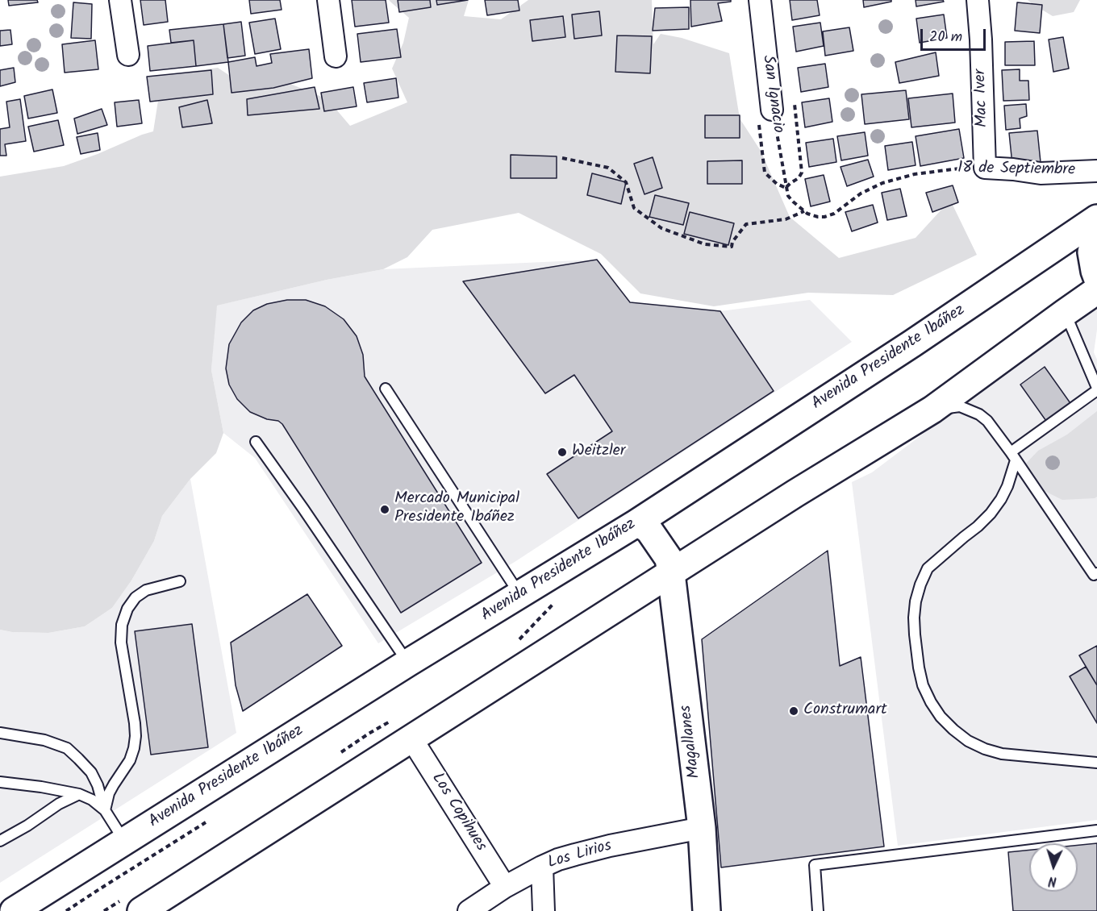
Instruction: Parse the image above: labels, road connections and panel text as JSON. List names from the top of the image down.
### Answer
{
  "streets": {
    "main road": ["Avenida Presidente Ibáñez", "Magallanes"],
    "street": [
      "San Ignacio",
      "Mac Iver",
      "18 de Septiembre",
      "Los Copihues",
      "Los Lirios"
    ]
  },
  "crossings": [
    ["Mac Iver", "18 de Septiembre"],
    ["Avenida Presidente Ibáñez", "Magallanes"],
    ["Magallanes", "Los Lirios"],
    ["Los Copihues", "Los Lirios"]
  ],
  "places": ["Weitzler", "Mercado Municipal Presidente Ibáñez", "Construmart"],
  "scale_bar": "20 m",
  "north": "bottom"
}
